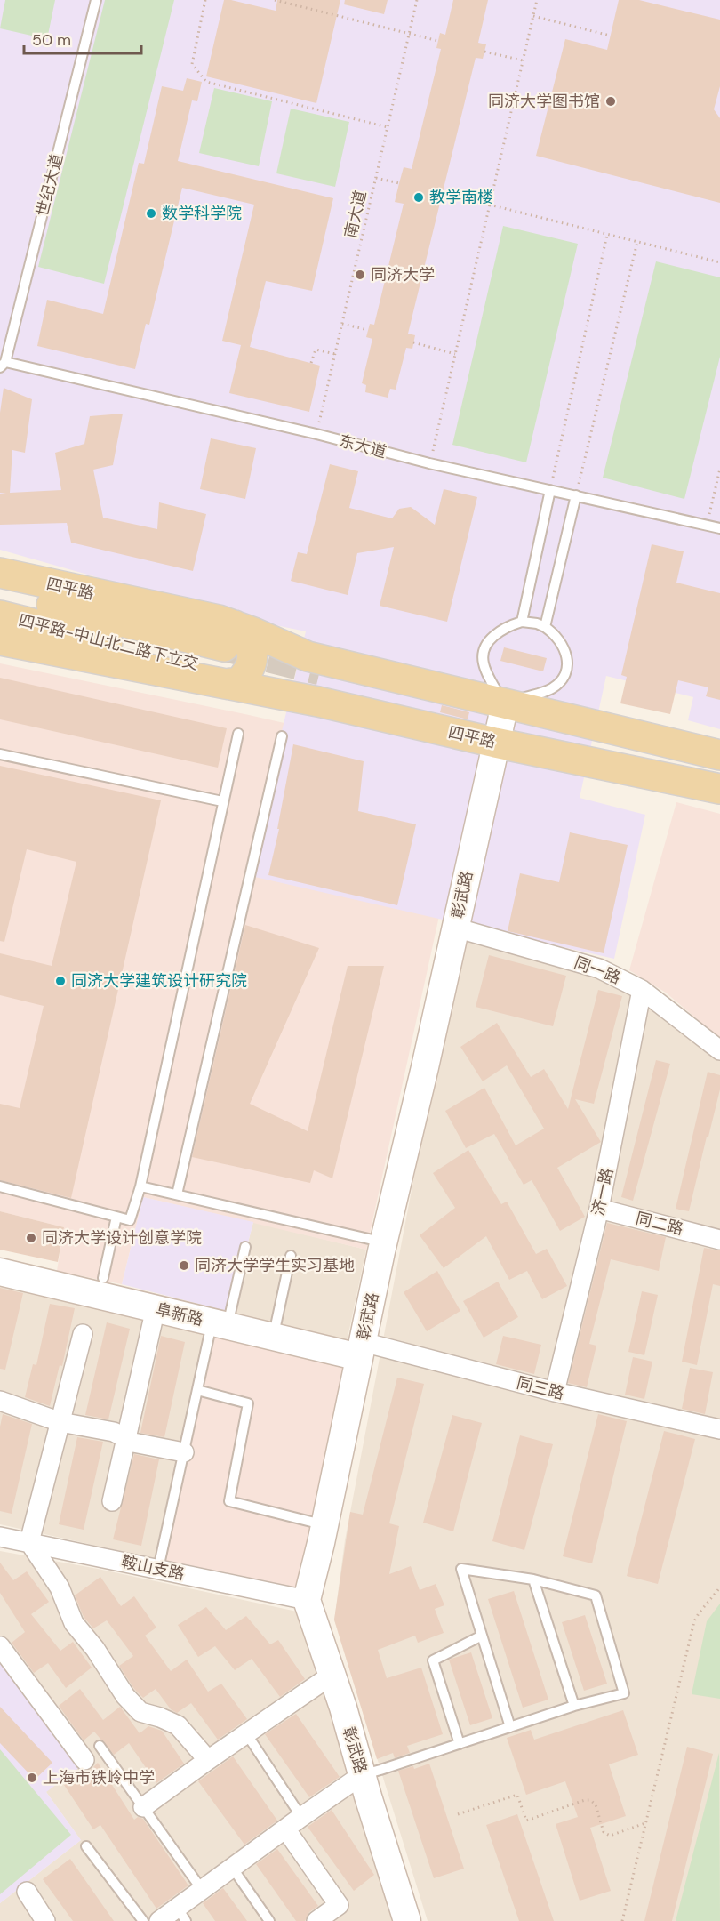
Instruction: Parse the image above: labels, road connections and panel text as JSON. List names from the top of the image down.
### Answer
{
  "streets": {
    "main road": ["四平路", "四平路-中山北二路下立交"],
    "street": [
      "彰武路",
      "同一路",
      "济一路",
      "同二路",
      "阜新路",
      "同三路",
      "鞍山支路"
    ],
    "lane": ["世纪大道", "东大道"],
    "path": ["南大道"]
  },
  "crossings": [
    ["世纪大道", "东大道"],
    ["南大道", "东大道"],
    ["四平路", "四平路-中山北二路下立交"],
    ["四平路", "彰武路"],
    ["彰武路", "同一路"],
    ["彰武路", "阜新路"],
    ["彰武路", "同三路"],
    ["彰武路", "鞍山支路"],
    ["同一路", "济一路"],
    ["济一路", "同二路"],
    ["济一路", "同三路"],
    ["阜新路", "同三路"]
  ],
  "places": [
    "同济大学图书馆",
    "教学南楼",
    "数学科学院",
    "同济大学",
    "同济大学建筑设计研究院",
    "同济大学设计创意学院",
    "同济大学学生实习基地",
    "上海市铁岭中学"
  ],
  "scale_bar": "50 m"
}
